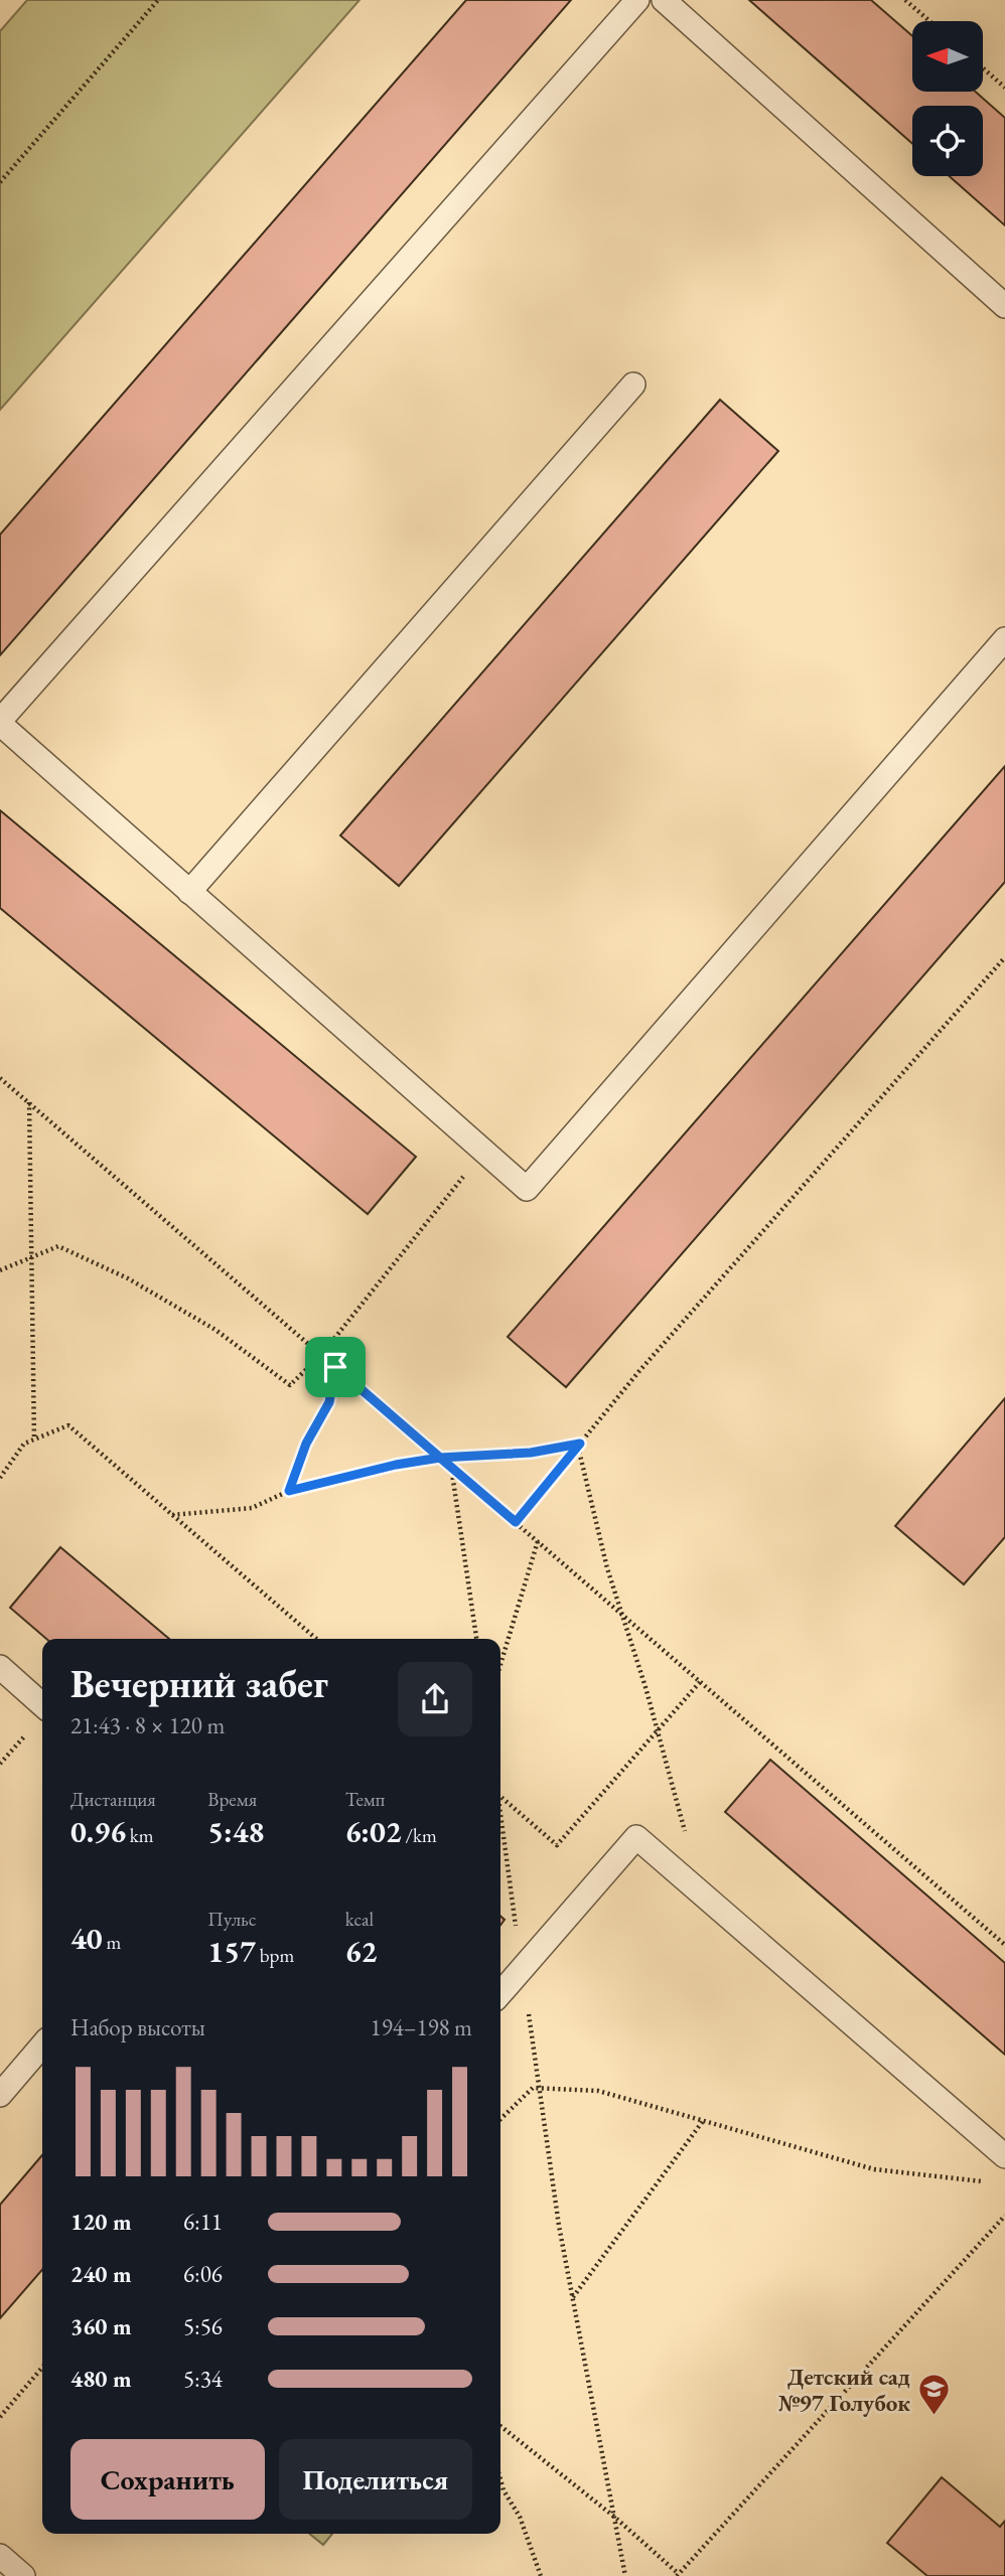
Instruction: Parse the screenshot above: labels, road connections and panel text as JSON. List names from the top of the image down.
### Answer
{
  "places": {
    "school or university": ["Детский сад №97 Голубок"]
  },
  "north": "left",
  "page": {
    "heading": ["Вечерний забег", "21:43 · 8 × 120 m"],
    "stats": [
      ["Дистанция", "0.96 km"],
      ["Время", "5:48"],
      ["Темп", "6:02 /km"],
      ["40 m"],
      ["Пульс", "157 bpm"],
      ["kcal", "62"]
    ],
    "chart": ["Набор высоты", "194–198 m"],
    "list": [
      {
        "name": "120 m",
        "note": "6:11"
      },
      {
        "name": "240 m",
        "note": "6:06"
      },
      {
        "name": "360 m",
        "note": "5:56"
      },
      {
        "name": "480 m",
        "note": "5:34"
      }
    ],
    "buttons": ["Сохранить", "Поделиться"]
  }
}
